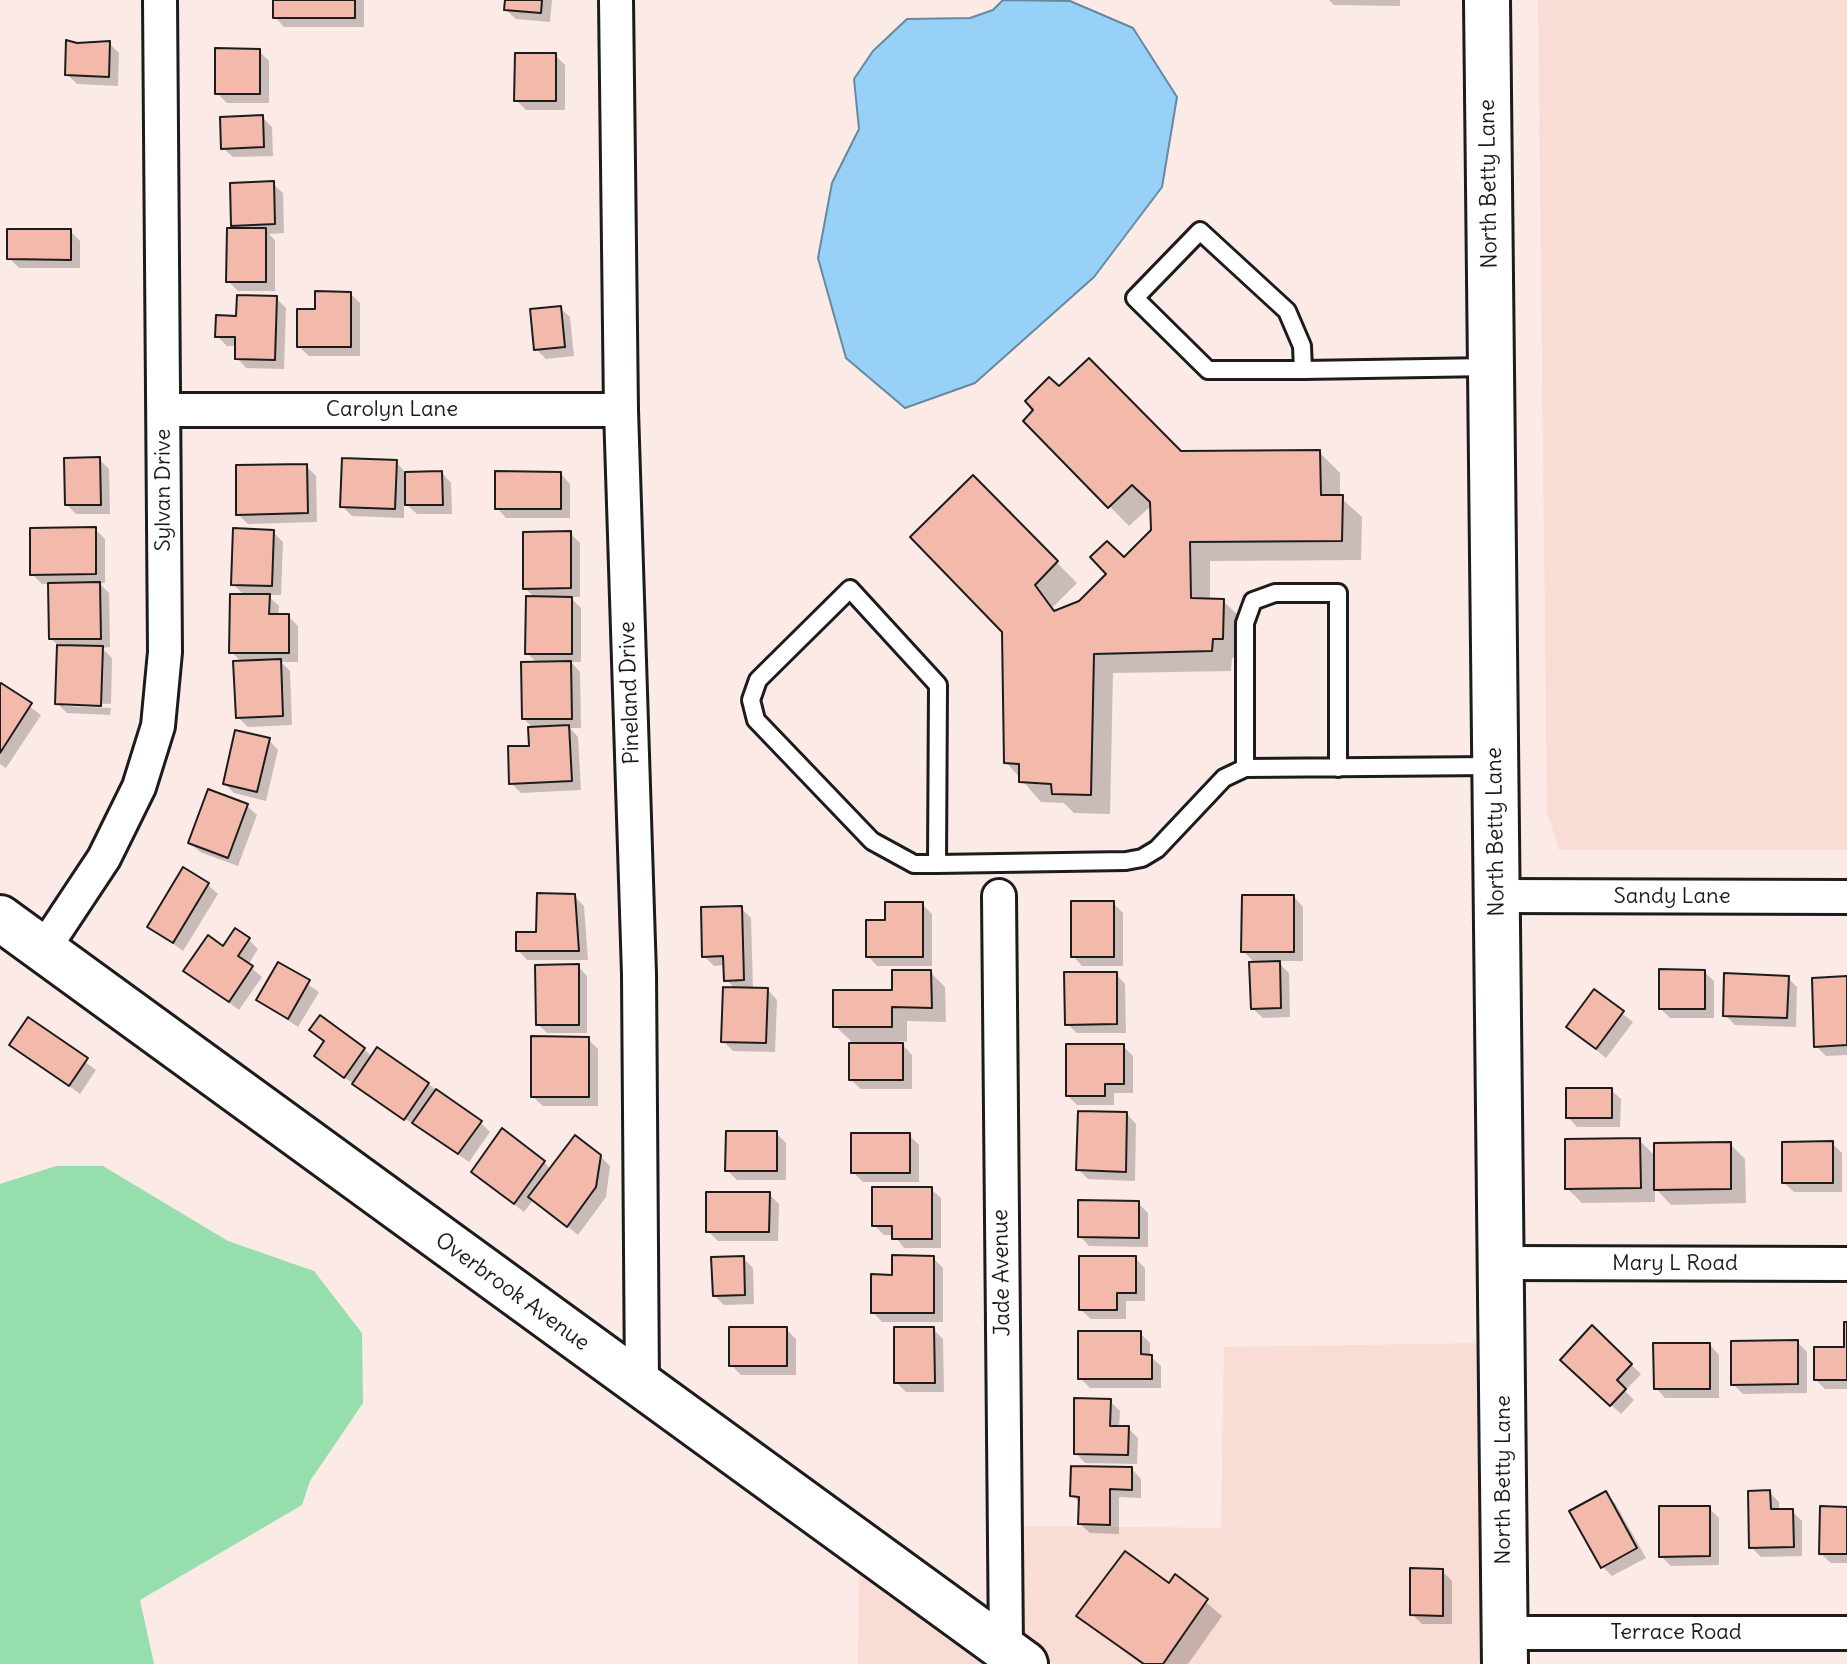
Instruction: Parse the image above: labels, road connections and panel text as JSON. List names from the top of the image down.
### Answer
{
  "streets": {
    "street": [
      "North Betty Lane",
      "Carolyn Lane",
      "Sylvan Drive",
      "Pineland Drive",
      "Sandy Lane",
      "Mary L Road",
      "Jade Avenue",
      "Overbrook Avenue",
      "Terrace Road"
    ]
  },
  "crossings": [
    ["North Betty Lane", "Sandy Lane"],
    ["North Betty Lane", "Mary L Road"],
    ["North Betty Lane", "Terrace Road"],
    ["Carolyn Lane", "Sylvan Drive"],
    ["Carolyn Lane", "Pineland Drive"],
    ["Sylvan Drive", "Overbrook Avenue"],
    ["Pineland Drive", "Overbrook Avenue"],
    ["Jade Avenue", "Overbrook Avenue"]
  ]
}
